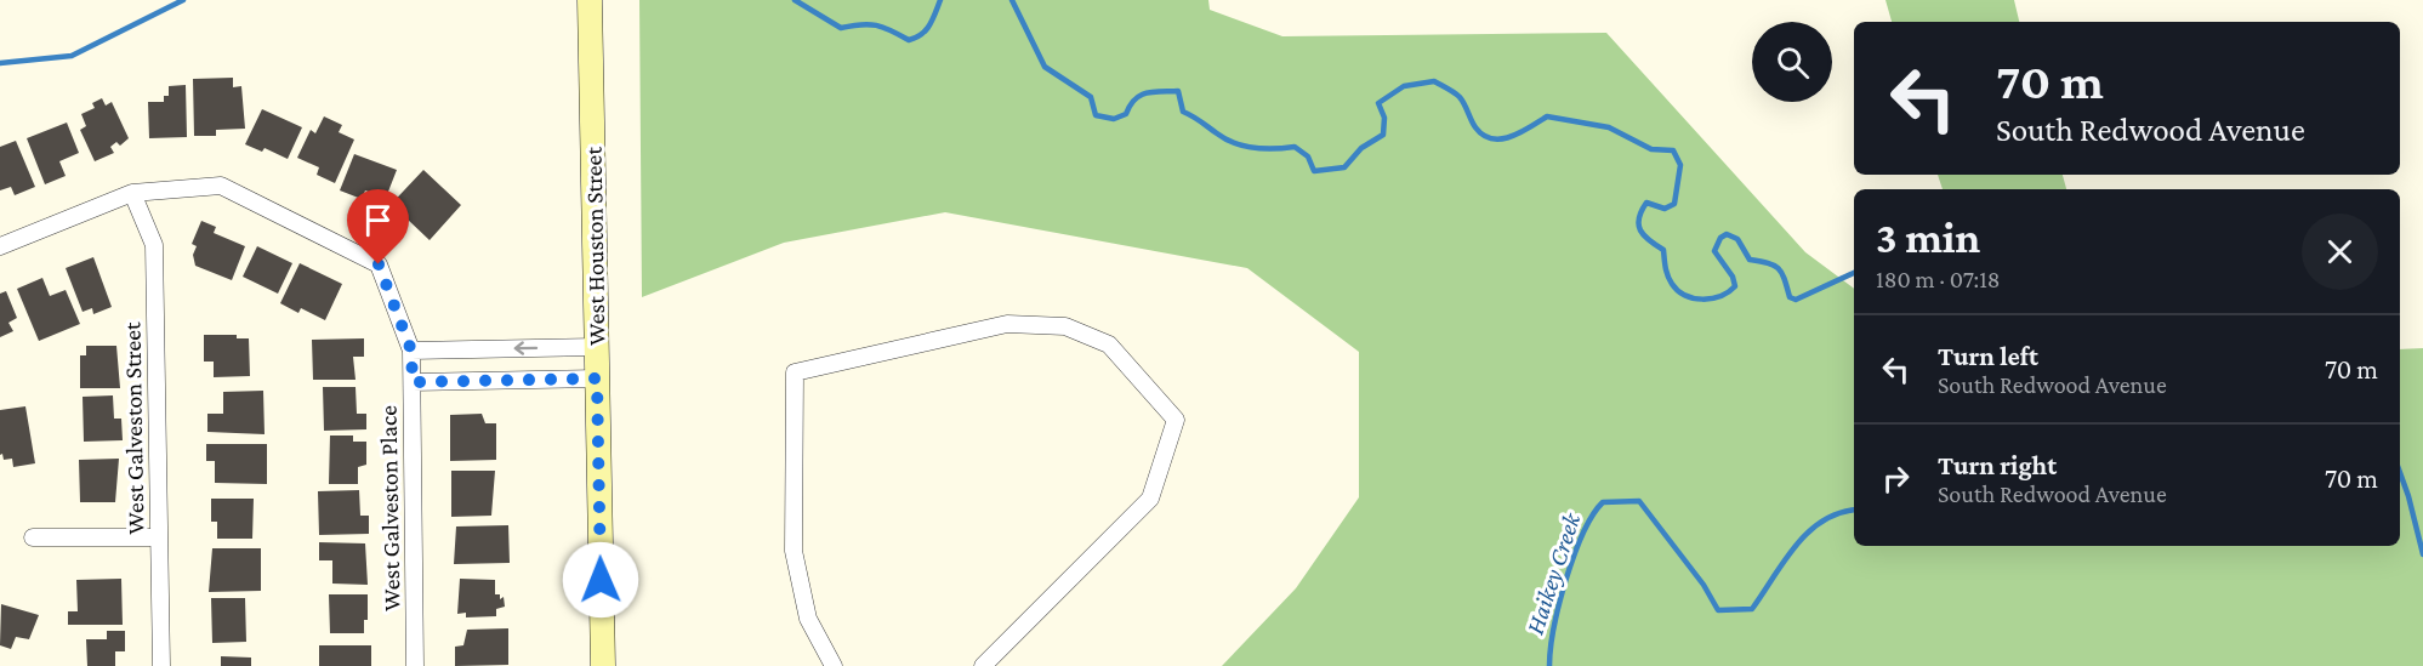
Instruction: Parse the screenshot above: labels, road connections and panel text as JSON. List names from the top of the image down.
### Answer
{
  "streets": {
    "main road": ["West Houston Street"],
    "street": ["West Galveston Street", "West Galveston Place"]
  },
  "crossings": [
    ["West Galveston Street", "West Galveston Place"]
  ],
  "water": ["Haikey Creek"],
  "page": {
    "turn": ["70 m", "South Redwood Avenue"],
    "heading": ["3 min", "180 m · 07:18"],
    "list": [
      {
        "name": "Turn left",
        "note": "South Redwood Avenue",
        "value": "70 m"
      },
      {
        "name": "Turn right",
        "note": "South Redwood Avenue",
        "value": "70 m"
      }
    ]
  }
}
